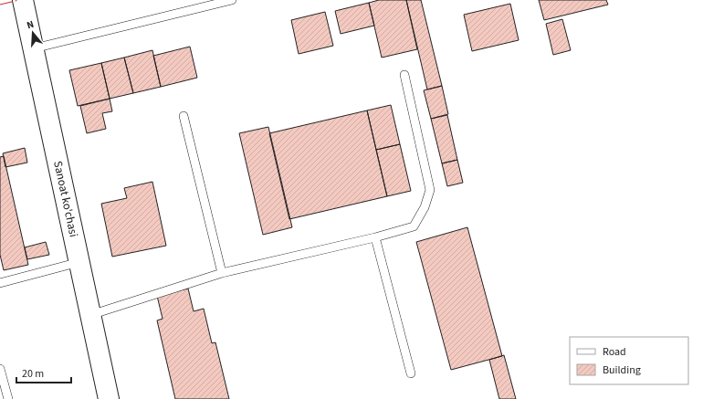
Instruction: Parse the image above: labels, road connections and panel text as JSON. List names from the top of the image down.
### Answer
{
  "streets": {
    "street": ["Sanoat ko'chasi"]
  },
  "legend": ["Road", "Building"],
  "scale_bar": "20 m",
  "north": "top"
}
